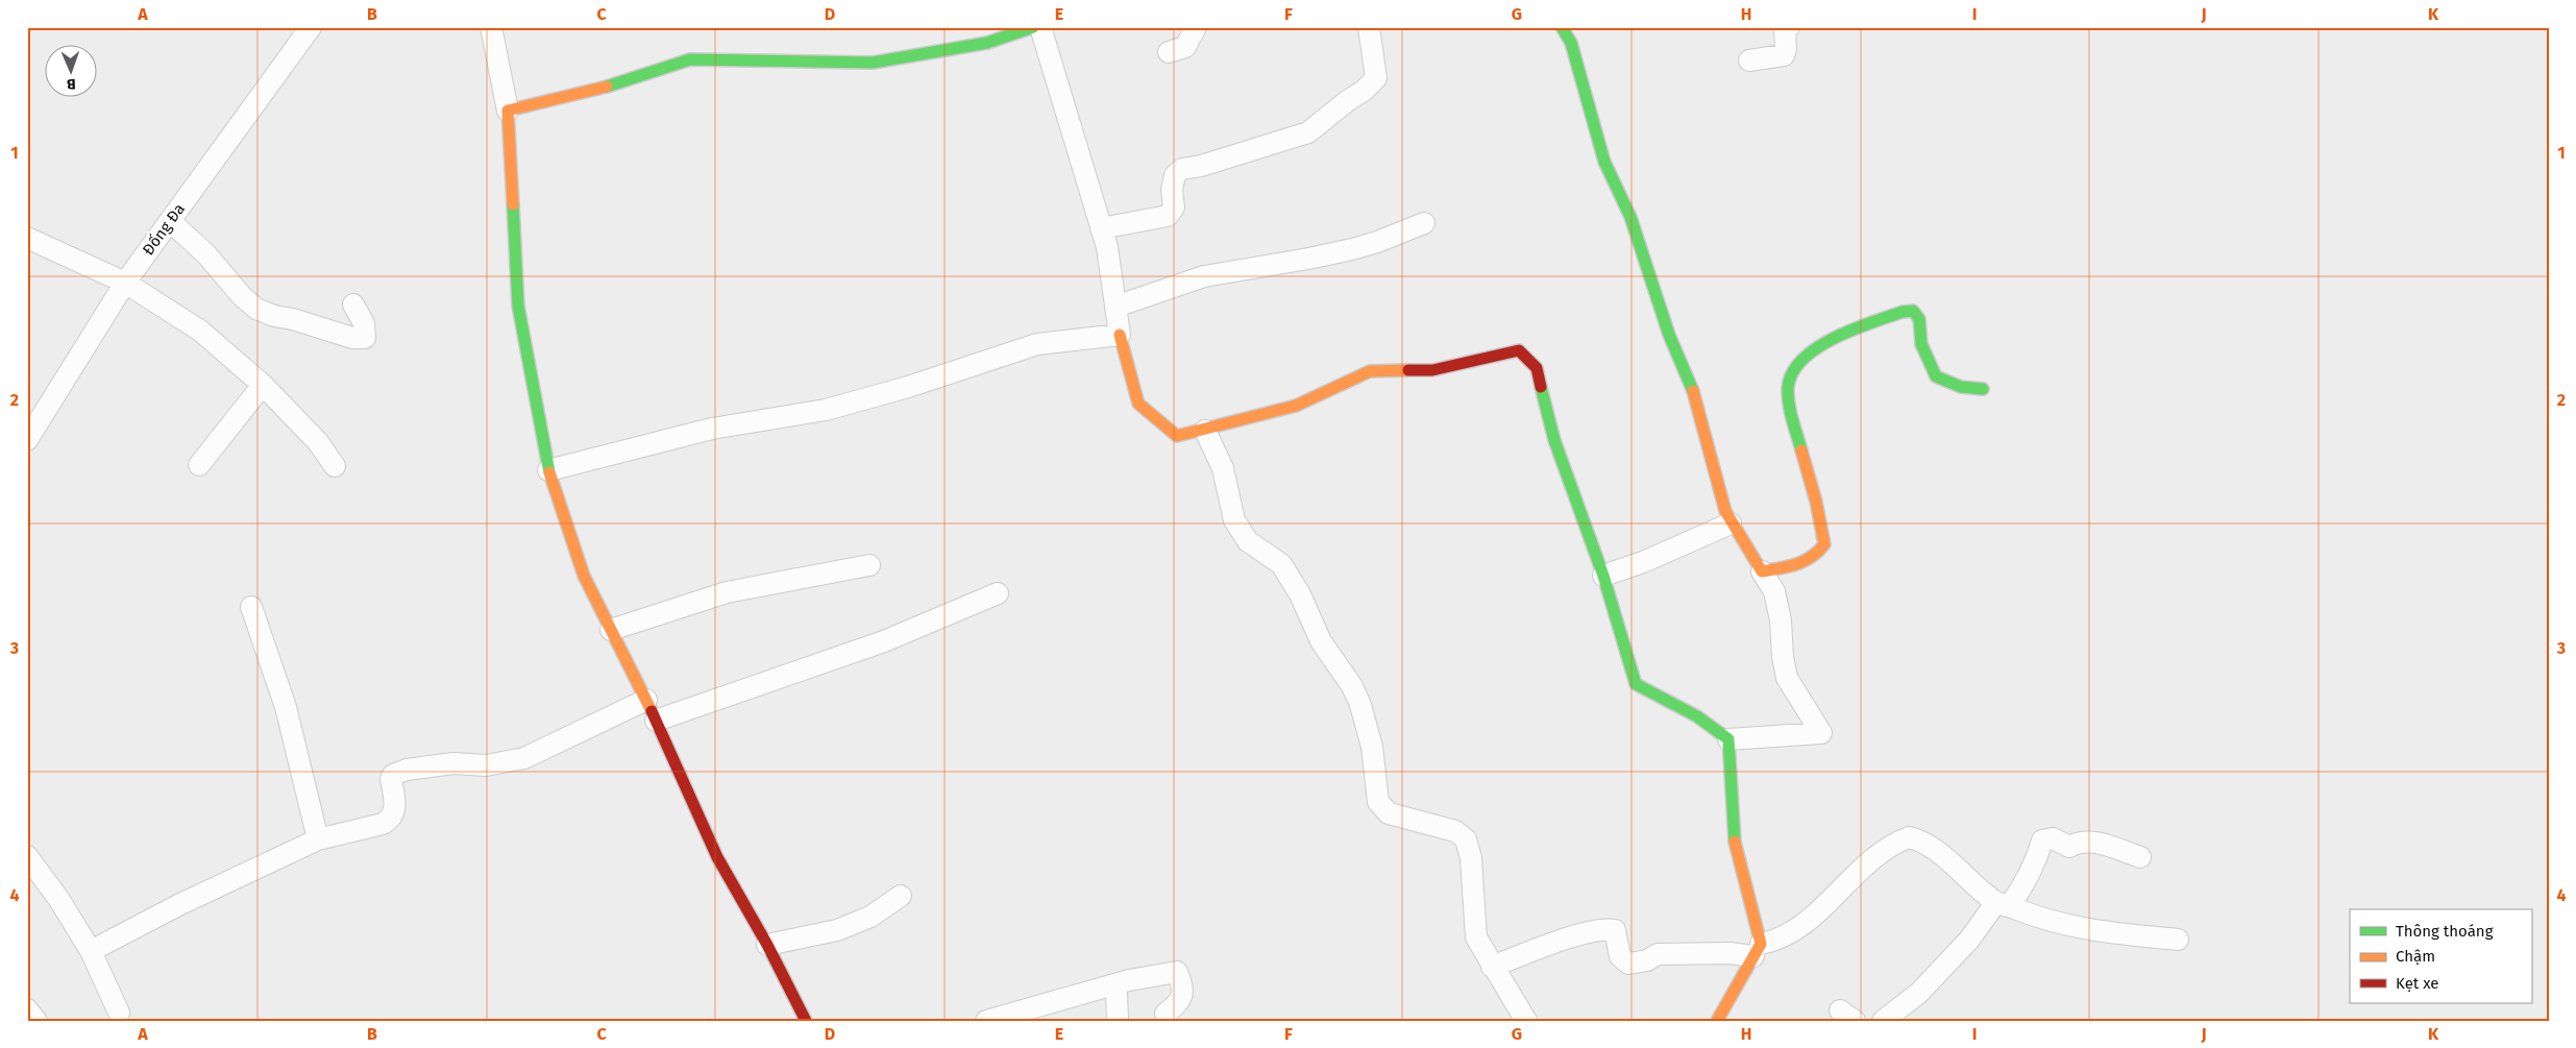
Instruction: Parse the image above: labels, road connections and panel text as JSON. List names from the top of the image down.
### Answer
{
  "streets": {
    "street": ["Đống Đa"]
  },
  "legend": ["Thông thoáng", "Chậm", "Kẹt xe"],
  "north": "bottom",
  "grid": {
    "columns": [
      "A",
      "B",
      "C",
      "D",
      "E",
      "F",
      "G",
      "H",
      "I",
      "J",
      "K"
    ],
    "rows": [
      "1",
      "2",
      "3",
      "4"
    ]
  }
}
